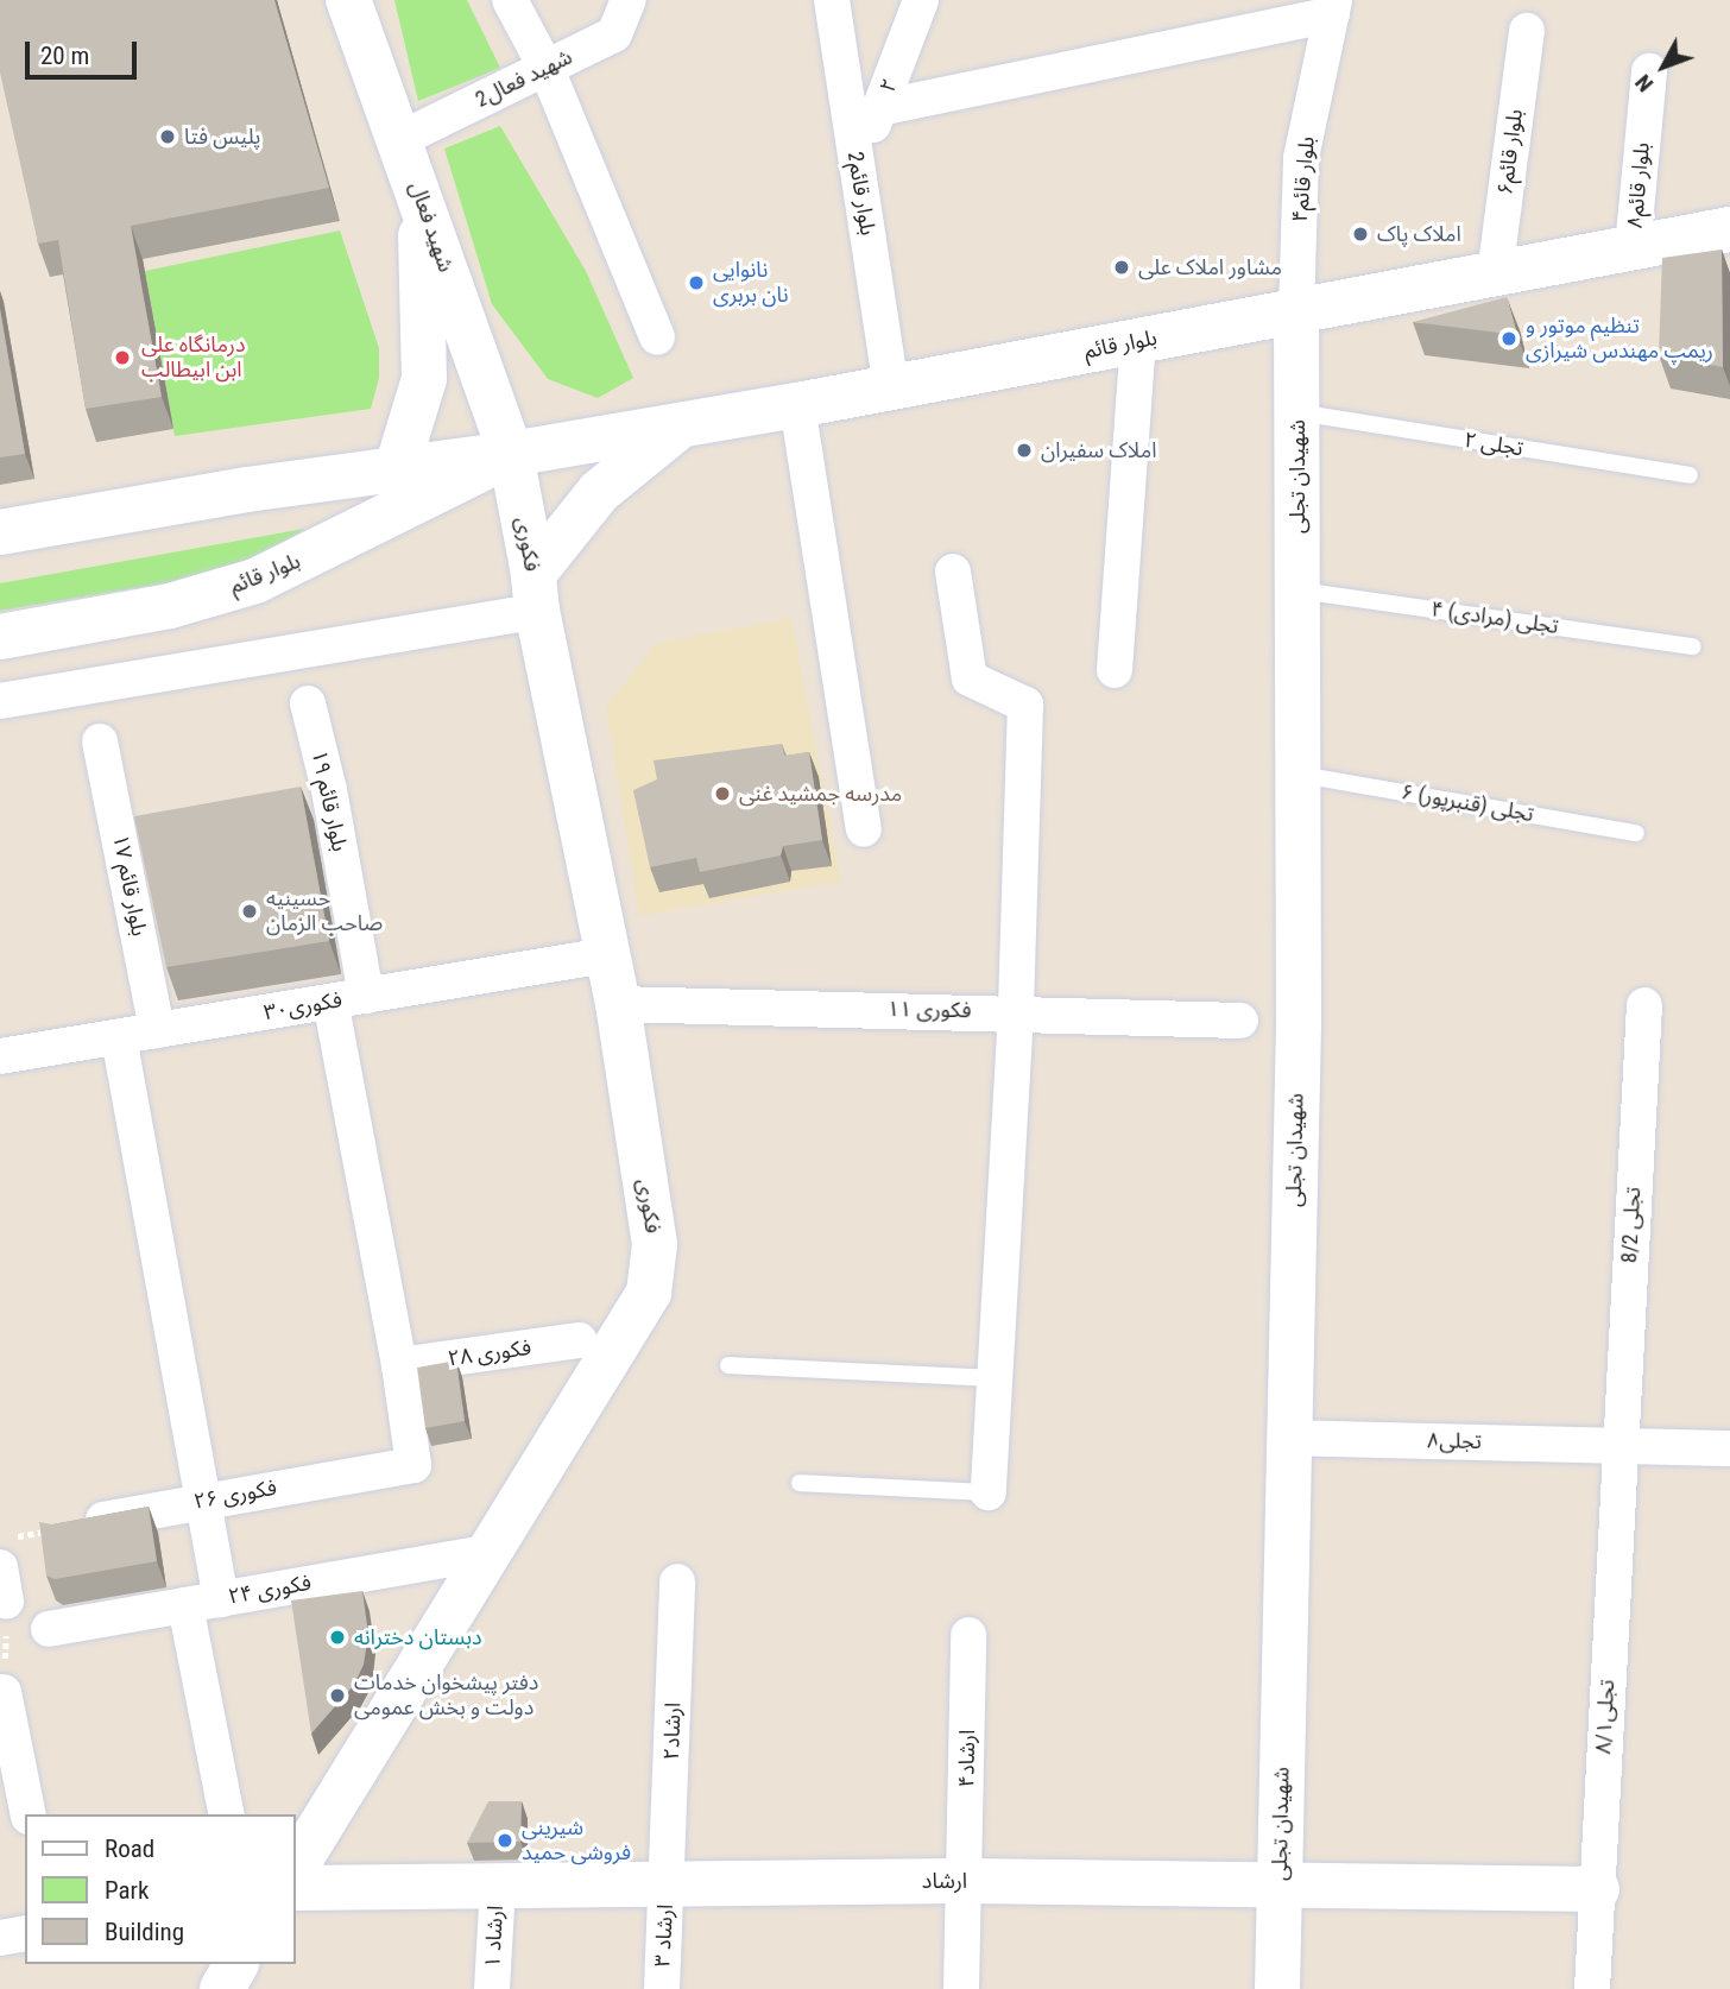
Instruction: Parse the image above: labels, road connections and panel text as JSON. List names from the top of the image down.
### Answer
{
  "streets": {
    "street": [
      "شهید فعال2",
      "۲",
      "بلوار قائم۶",
      "بلوار قائم۴",
      "بلوار قائم۸",
      "2بلوار قائم",
      "شهید فعال",
      "بلوار قائم",
      "شهیدان تجلی",
      "فکوری",
      "بلوار قائم ۱۹",
      "بلوار قائم ۱۷",
      "فکوری۳۰",
      "فکوری ۱۱",
      "8/2 تجلی",
      "فکوری ۲۸",
      "تجلی۸",
      "فکوری ۲۶",
      "فکوری ۲۴",
      "تجلی۸/۱",
      "۲ارشاد",
      "۴ارشاد",
      "ارشاد",
      "۳ ارشاد",
      "۱ ارشاد"
    ],
    "lane": ["۲ تجلی", "۴ تجلی (مرادی)", "۶ تجلی (قنبرپور)"]
  },
  "crossings": [
    ["شهید فعال2", "شهید فعال"],
    ["۲", "2بلوار قائم"],
    ["بلوار قائم۶", "بلوار قائم"],
    ["بلوار قائم۴", "بلوار قائم"],
    ["بلوار قائم۴", "شهیدان تجلی"],
    ["بلوار قائم۸", "بلوار قائم"],
    ["2بلوار قائم", "بلوار قائم"],
    ["شهید فعال", "بلوار قائم"],
    ["شهید فعال", "فکوری"],
    ["بلوار قائم", "شهیدان تجلی"],
    ["بلوار قائم", "فکوری"],
    ["۲ تجلی", "شهیدان تجلی"],
    ["شهیدان تجلی", "۴ تجلی (مرادی)"],
    ["شهیدان تجلی", "۶ تجلی (قنبرپور)"],
    ["شهیدان تجلی", "تجلی۸"],
    ["شهیدان تجلی", "ارشاد"],
    ["فکوری", "فکوری۳۰"],
    ["فکوری", "فکوری ۱۱"],
    ["فکوری", "فکوری ۲۴"],
    ["بلوار قائم ۱۹", "فکوری۳۰"],
    ["بلوار قائم ۱۷", "فکوری۳۰"],
    ["8/2 تجلی", "تجلی۸"],
    ["8/2 تجلی", "تجلی۸/۱"],
    ["فکوری ۲۸", "فکوری ۲۶"],
    ["تجلی۸", "تجلی۸/۱"],
    ["تجلی۸/۱", "ارشاد"],
    ["۲ارشاد", "ارشاد"],
    ["۲ارشاد", "۳ ارشاد"],
    ["۴ارشاد", "ارشاد"],
    ["ارشاد", "۳ ارشاد"],
    ["ارشاد", "۱ ارشاد"]
  ],
  "places": [
    "پلیس فتا",
    "املاک پاک",
    "مشاور املاک علی",
    "نانوایی نان بربری",
    "تنظیم موتور و ریمپ مهندس شیرازی",
    "درمانگاه علی ابن ابیطالب",
    "املاک سفیران",
    "مدرسه جمشید غنی",
    "حسینیه صاحب الزمان",
    "دبستان دخترانه",
    "دفتر پیشخوان خدمات دولت و بخش عمومی",
    "شیرینی فروشی حمید"
  ],
  "legend": ["Road", "Park", "Building"],
  "scale_bar": "20 m",
  "north": "bottom left"
}
